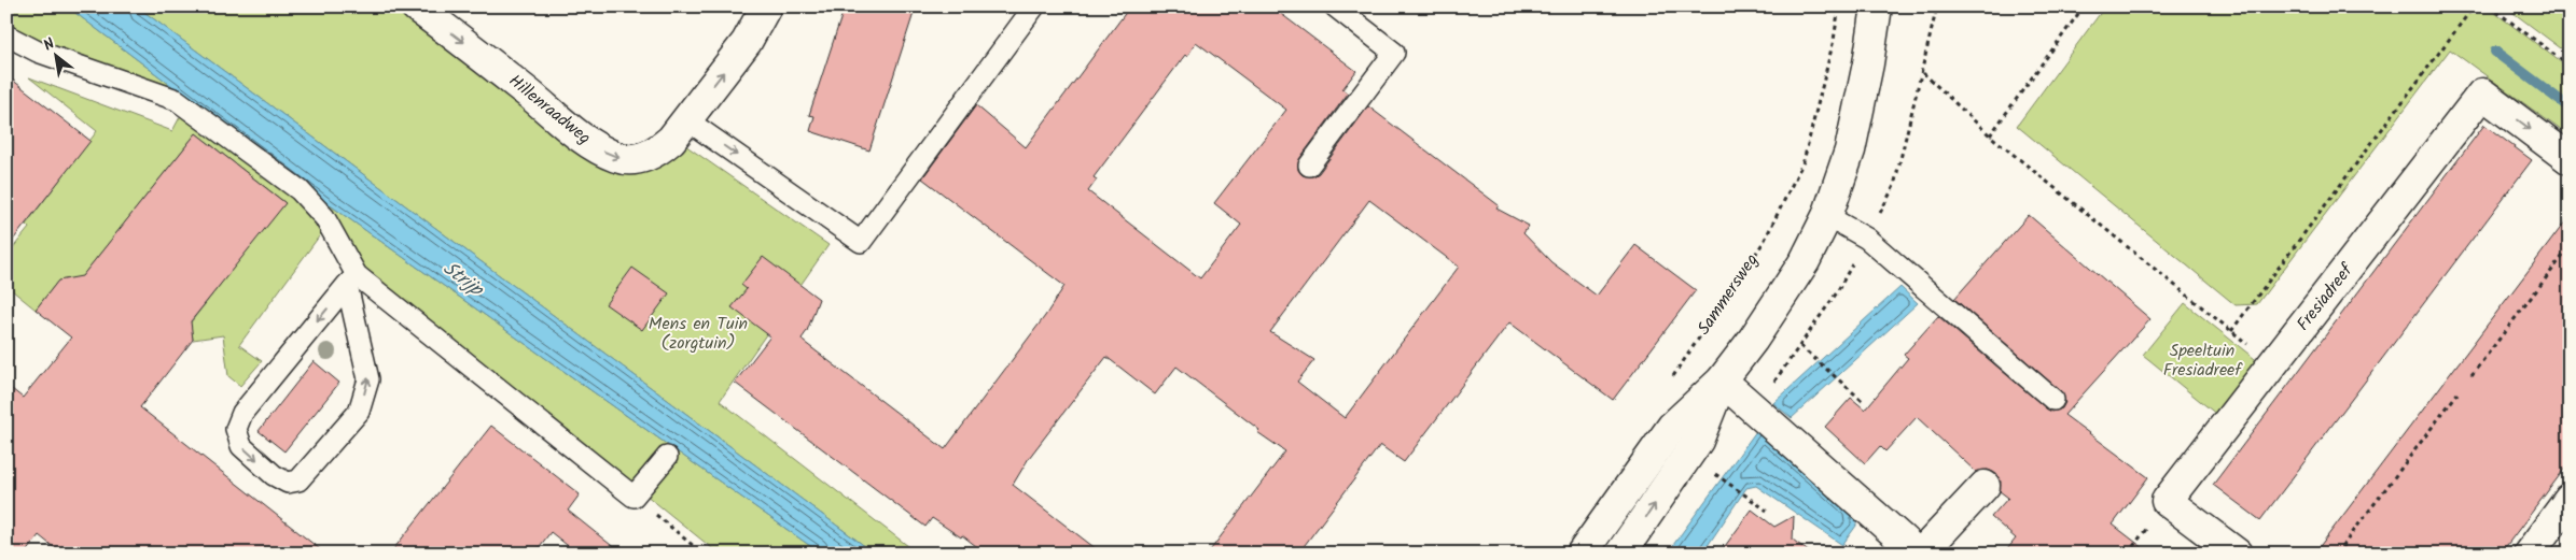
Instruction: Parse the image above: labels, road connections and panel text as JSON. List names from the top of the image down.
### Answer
{
  "streets": {
    "street": ["Hillenraadweg", "Fresiadreef"],
    "path": ["Sammersweg"]
  },
  "water": ["Strijp"],
  "parks": ["Mens en Tuin (zorgtuin)", "Speeltuin Fresiadreef"],
  "north": "top left"
}
